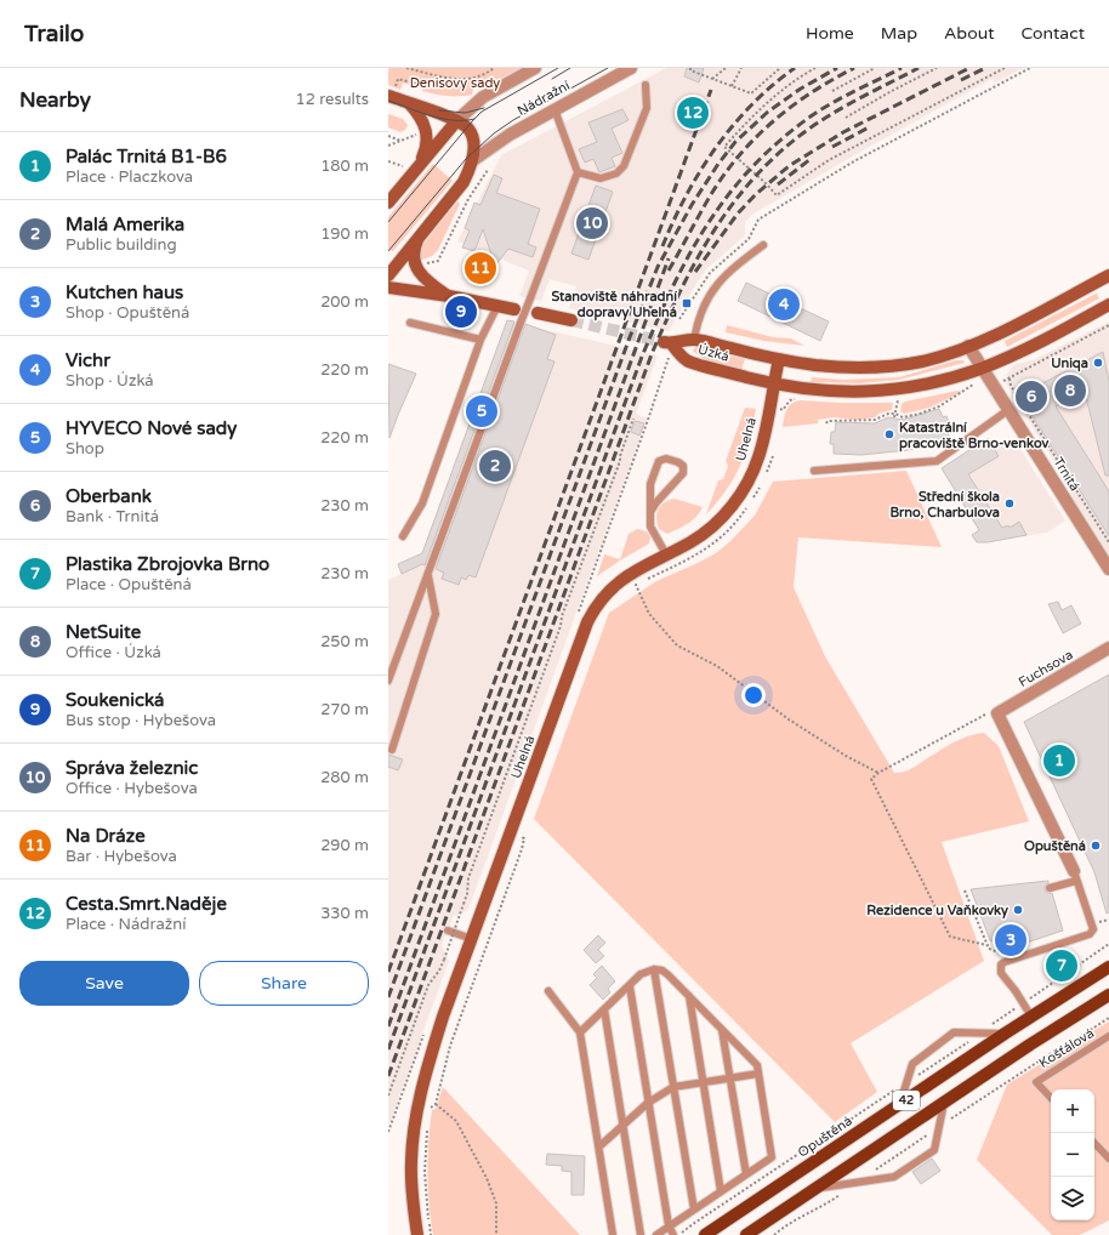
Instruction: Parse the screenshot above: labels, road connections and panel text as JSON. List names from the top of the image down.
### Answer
{
  "streets": {
    "main road": [
      "Úzká",
      "Uhelná",
      "42",
      "Opuštěná"
    ],
    "street": ["Nádražní", "Trnitá", "Fuchsova"],
    "lane": ["Košťálová"]
  },
  "crossings": [
    ["Úzká", "Uhelná"],
    ["Úzká", "Trnitá"]
  ],
  "parks": ["Denisovy sady"],
  "places": {
    "transit": ["Stanoviště náhradní dopravy Uhelná"],
    "other": [
      "Uniqa",
      "Katastrální pracoviště Brno-venkov",
      "Střední škola Brno, Charbulova",
      "Opuštěná",
      "Rezidence u Vaňkovky"
    ]
  },
  "page": {
    "header": "Trailo",
    "nav": [
      "Home",
      "Map",
      "About",
      "Contact"
    ],
    "heading": ["Nearby", "12 results"],
    "pins": [
      "12",
      "10",
      "11",
      "4",
      "9",
      "8",
      "6",
      "5",
      "2",
      "1",
      "3",
      "7"
    ],
    "list": [
      {
        "mark": "1",
        "name": "Palác Trnitá B1-B6",
        "note": "Place · Placzkova",
        "value": "180 m"
      },
      {
        "mark": "2",
        "name": "Malá Amerika",
        "note": "Public building",
        "value": "190 m"
      },
      {
        "mark": "3",
        "name": "Kutchen haus",
        "note": "Shop · Opuštěná",
        "value": "200 m"
      },
      {
        "mark": "4",
        "name": "Vichr",
        "note": "Shop · Úzká",
        "value": "220 m"
      },
      {
        "mark": "5",
        "name": "HYVECO Nové sady",
        "note": "Shop",
        "value": "220 m"
      },
      {
        "mark": "6",
        "name": "Oberbank",
        "note": "Bank · Trnitá",
        "value": "230 m"
      },
      {
        "mark": "7",
        "name": "Plastika Zbrojovka Brno",
        "note": "Place · Opuštěná",
        "value": "230 m"
      },
      {
        "mark": "8",
        "name": "NetSuite",
        "note": "Office · Úzká",
        "value": "250 m"
      },
      {
        "mark": "9",
        "name": "Soukenická",
        "note": "Bus stop · Hybešova",
        "value": "270 m"
      },
      {
        "mark": "10",
        "name": "Správa železnic",
        "note": "Office · Hybešova",
        "value": "280 m"
      },
      {
        "mark": "11",
        "name": "Na Dráze",
        "note": "Bar · Hybešova",
        "value": "290 m"
      },
      {
        "mark": "12",
        "name": "Cesta.Smrt.Naděje",
        "note": "Place · Nádražní",
        "value": "330 m"
      }
    ],
    "buttons": ["Save", "Share"],
    "map_buttons": ["+", "−"]
  }
}
